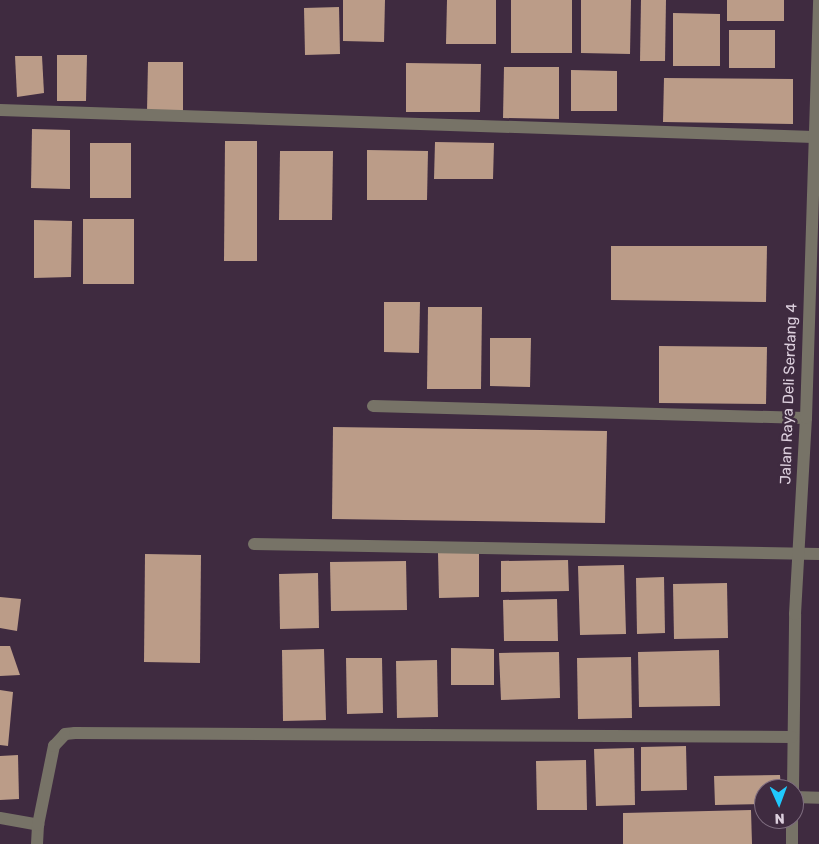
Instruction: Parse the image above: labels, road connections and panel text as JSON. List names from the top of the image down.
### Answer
{
  "streets": {
    "street": ["Jalan Raya Deli Serdang 4"]
  },
  "north": "bottom"
}
